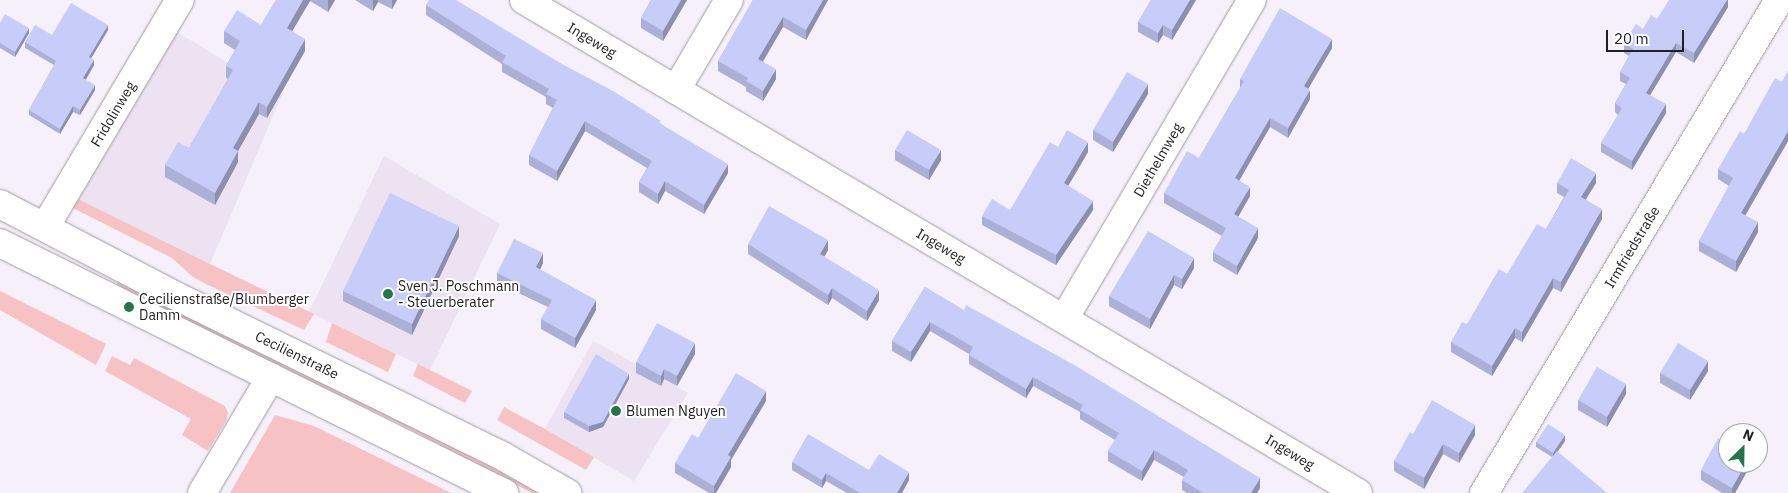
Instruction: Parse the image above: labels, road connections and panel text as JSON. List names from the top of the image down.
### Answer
{
  "streets": {
    "street": [
      "Ingeweg",
      "Fridolinweg",
      "Diethelmweg",
      "Irmfriedstraße",
      "Cecilienstraße"
    ]
  },
  "crossings": [
    ["Ingeweg", "Diethelmweg"],
    ["Fridolinweg", "Cecilienstraße"]
  ],
  "places": ["Sven J. Poschmann - Steuerberater", "Cecilienstraße/Blumberger Damm", "Blumen Nguyen"],
  "scale_bar": "20 m",
  "north": "top right"
}
